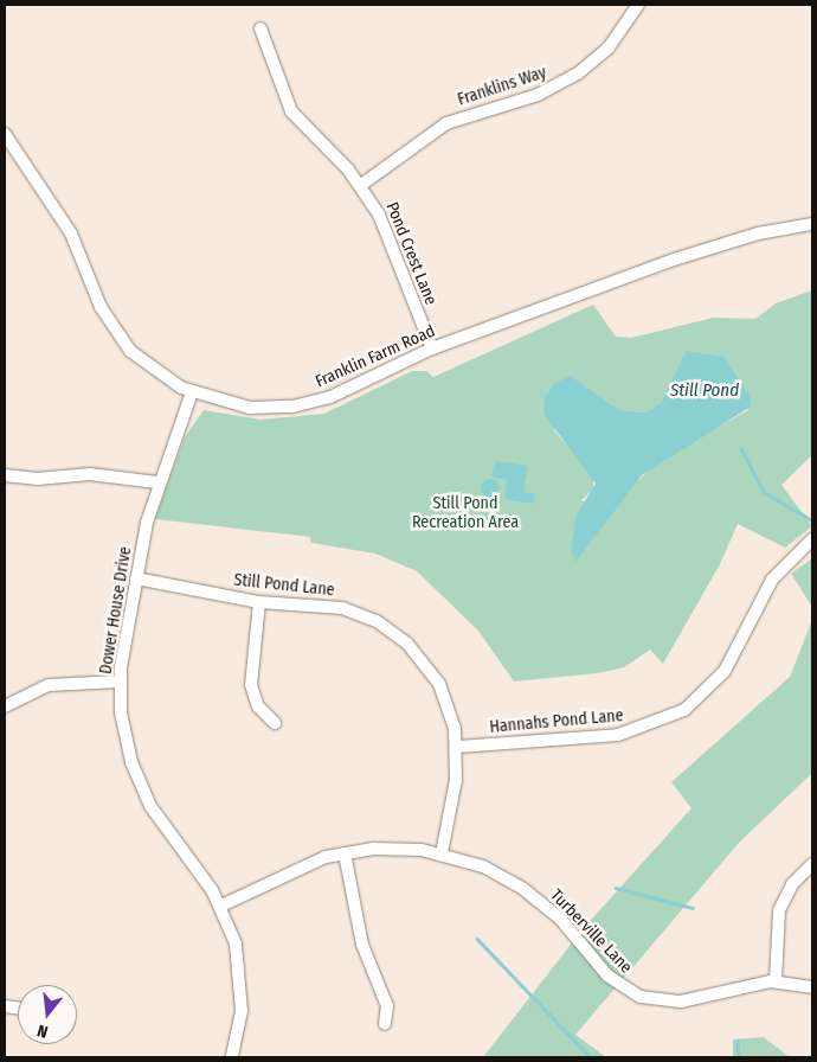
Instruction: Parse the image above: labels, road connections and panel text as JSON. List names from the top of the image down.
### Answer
{
  "streets": {
    "street": [
      "Franklins Way",
      "Pond Crest Lane",
      "Franklin Farm Road",
      "Still Pond Lane",
      "Dower House Drive",
      "Hannahs Pond Lane",
      "Turberville Lane"
    ]
  },
  "crossings": [
    ["Franklins Way", "Pond Crest Lane"],
    ["Pond Crest Lane", "Franklin Farm Road"],
    ["Franklin Farm Road", "Dower House Drive"],
    ["Still Pond Lane", "Dower House Drive"],
    ["Still Pond Lane", "Hannahs Pond Lane"],
    ["Still Pond Lane", "Turberville Lane"],
    ["Dower House Drive", "Turberville Lane"]
  ],
  "water": ["Still Pond"],
  "parks": ["Still Pond Recreation Area"],
  "north": "bottom"
}
